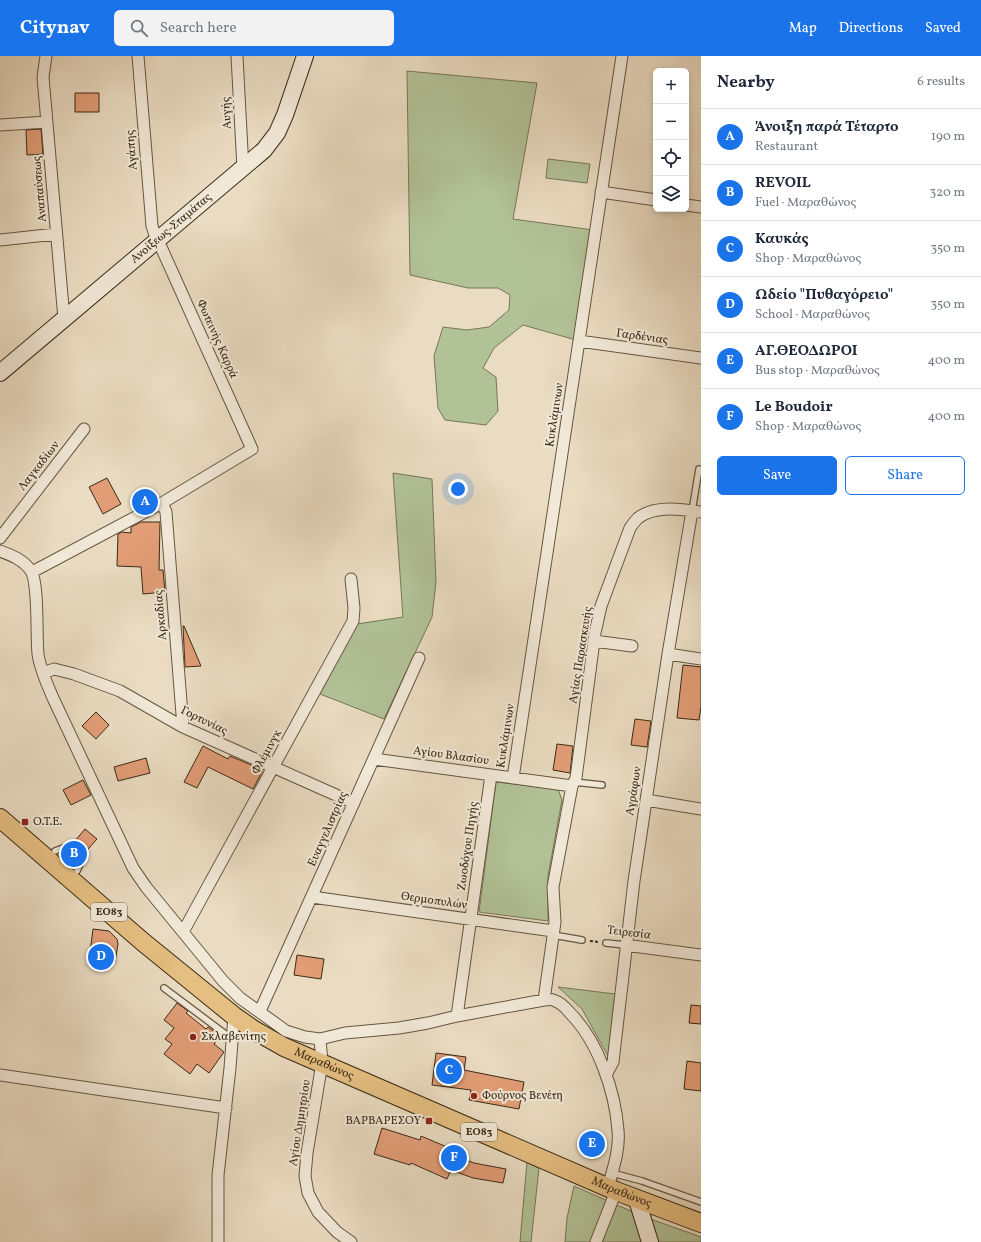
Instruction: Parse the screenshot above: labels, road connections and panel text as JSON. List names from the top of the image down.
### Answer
{
  "streets": {
    "main road": ["ΕΟ83", "Μαραθώνος"],
    "street": [
      "Αυγής",
      "Αγάπης",
      "Αναπαύσεως",
      "Ανοίξεως-Σταμάτας",
      "Γαρδένιας",
      "Φωτεινής Καρρά",
      "Κυκλάμινων",
      "Λαγκαδίων",
      "Αρκαδίας",
      "Αγίας Παρασκευής",
      "Γορτυνίας",
      "Φλέμινγκ",
      "Αγίου Βλασίου",
      "Αγράφων",
      "Ευαγγελιστρίας",
      "Ζωοδόχου Πηγής",
      "Θερμοπυλών",
      "Τειρεσία",
      "Αγίου Δημητρίου"
    ]
  },
  "crossings": [
    ["Αυγής", "Ανοίξεως-Σταμάτας"],
    ["Αγάπης", "Ανοίξεως-Σταμάτας"],
    ["Αγάπης", "Φωτεινής Καρρά"],
    ["Αναπαύσεως", "Ανοίξεως-Σταμάτας"],
    ["Ανοίξεως-Σταμάτας", "Φωτεινής Καρρά"],
    ["Γαρδένιας", "Κυκλάμινων"],
    ["Φωτεινής Καρρά", "Αρκαδίας"],
    ["Κυκλάμινων", "Αγίου Βλασίου"],
    ["Αρκαδίας", "Γορτυνίας"],
    ["Αγίας Παρασκευής", "Αγίου Βλασίου"],
    ["Αγίας Παρασκευής", "Αγράφων"],
    ["Αγίας Παρασκευής", "Θερμοπυλών"],
    ["Γορτυνίας", "Φλέμινγκ"],
    ["Γορτυνίας", "Ευαγγελιστρίας"],
    ["Αγίου Βλασίου", "Ευαγγελιστρίας"],
    ["Αγίου Βλασίου", "Ζωοδόχου Πηγής"],
    ["Αγράφων", "Τειρεσία"],
    ["Ευαγγελιστρίας", "Θερμοπυλών"],
    ["Ζωοδόχου Πηγής", "Θερμοπυλών"],
    ["Μαραθώνος", "Αγίου Δημητρίου"]
  ],
  "places": {
    "transit": ["Ο.Τ.Ε.", "ΒΑΡΒΑΡΕΣΟΥ"],
    "other": ["Σκλαβενίτης", "Φούρνος Βενέτη"]
  },
  "page": {
    "header": "Citynav",
    "search": "Search here",
    "nav": ["Map", "Directions", "Saved"],
    "heading": ["Nearby", "6 results"],
    "map_buttons": ["+", "−"],
    "list": [
      {
        "mark": "A",
        "name": "Άνοιξη παρά Τέταρτο",
        "note": "Restaurant",
        "value": "190 m"
      },
      {
        "mark": "B",
        "name": "REVOIL",
        "note": "Fuel · Μαραθώνος",
        "value": "320 m"
      },
      {
        "mark": "C",
        "name": "Καυκάς",
        "note": "Shop · Μαραθώνος",
        "value": "350 m"
      },
      {
        "mark": "D",
        "name": "Ωδείο \"Πυθαγόρειο\"",
        "note": "School · Μαραθώνος",
        "value": "350 m"
      },
      {
        "mark": "E",
        "name": "ΑΓ.ΘΕΟΔΩΡΟΙ",
        "note": "Bus stop · Μαραθώνος",
        "value": "400 m"
      },
      {
        "mark": "F",
        "name": "Le Boudoir",
        "note": "Shop · Μαραθώνος",
        "value": "400 m"
      }
    ],
    "buttons": ["Save", "Share"],
    "pins": [
      "A",
      "B",
      "D",
      "C",
      "E",
      "F"
    ]
  }
}
